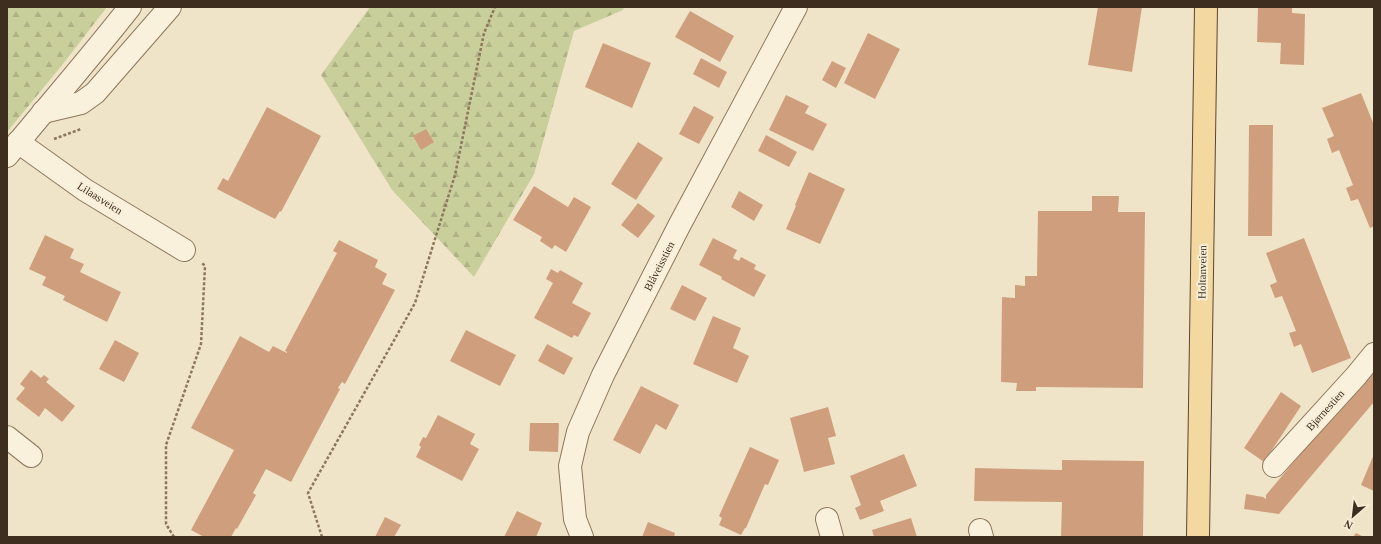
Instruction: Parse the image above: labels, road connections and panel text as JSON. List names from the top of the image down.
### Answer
{
  "streets": {
    "main road": ["Holtanveien"],
    "street": ["Lilaasveien", "Blåveisstien", "Bjørnestien"]
  },
  "north": "bottom left"
}
